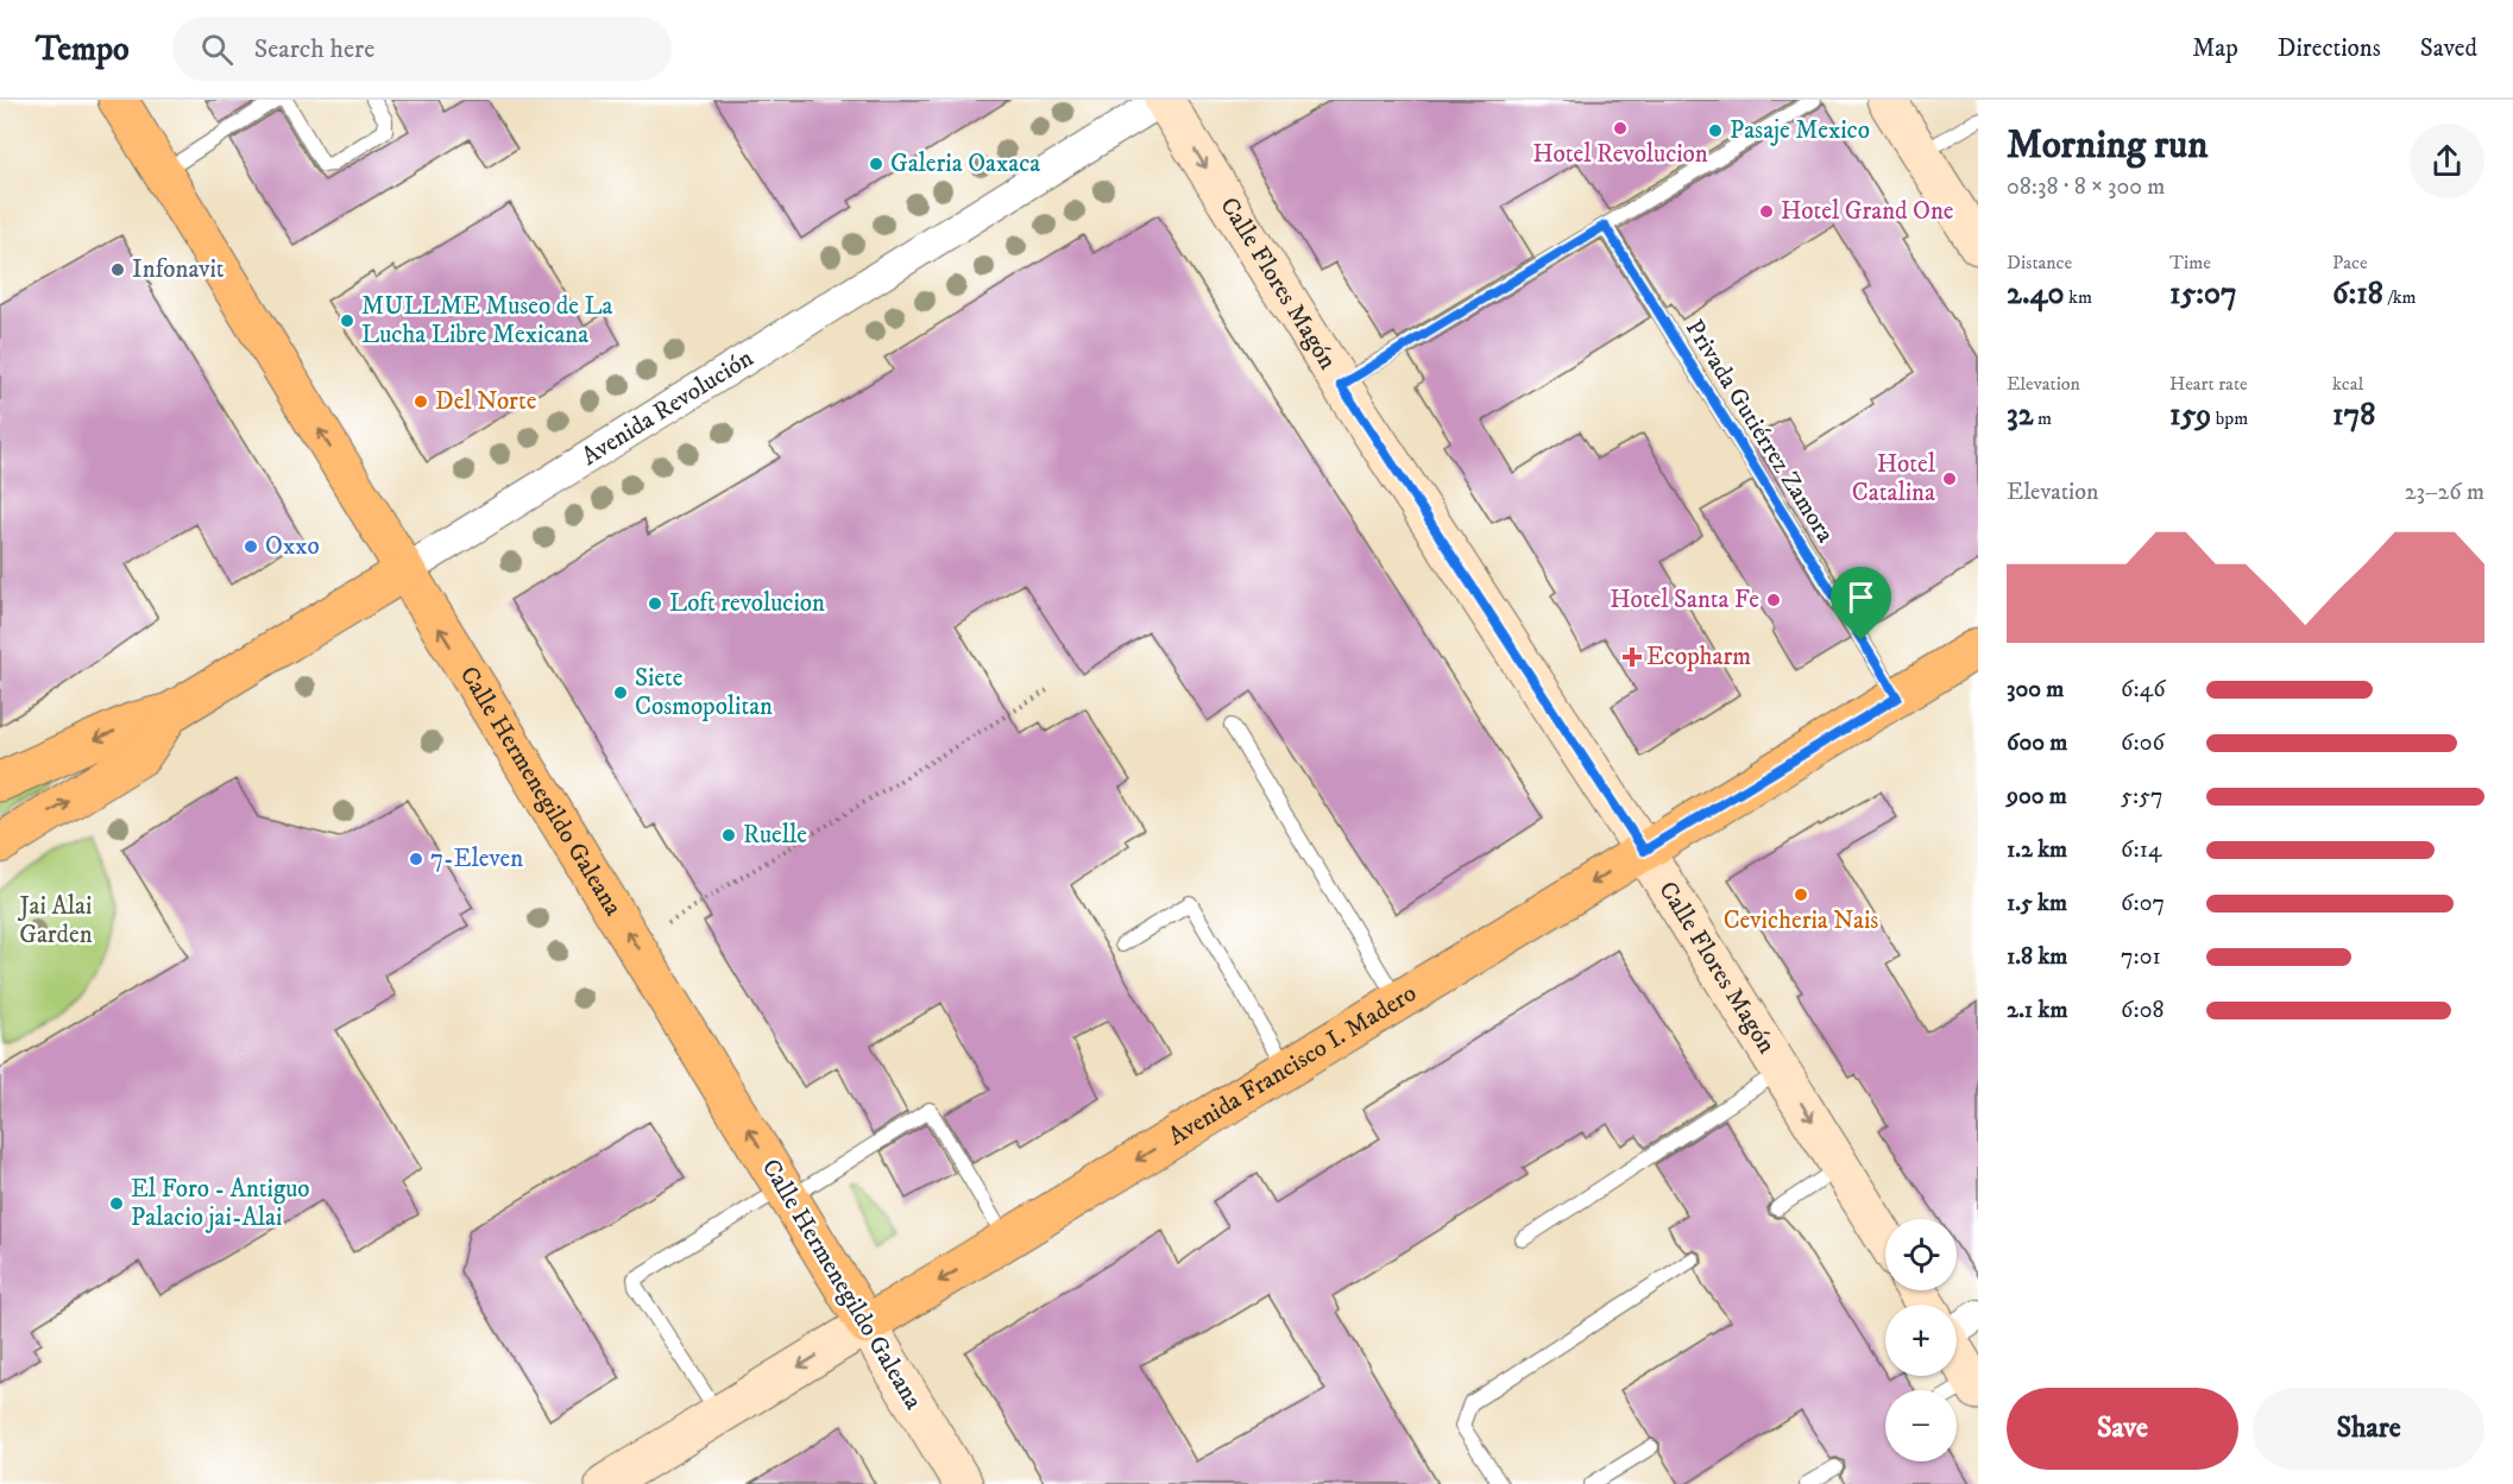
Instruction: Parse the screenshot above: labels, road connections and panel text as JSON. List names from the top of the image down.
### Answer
{
  "streets": {
    "main road": ["Avenida Revolución", "Calle Hermenegildo Galeana", "Avenida Francisco I. Madero"],
    "street": ["Calle Flores Magón"],
    "lane": ["Privada Gutiérrez Zamora"]
  },
  "crossings": [
    ["Calle Flores Magón", "Avenida Revolución"],
    ["Calle Flores Magón", "Avenida Francisco I. Madero"],
    ["Avenida Revolución", "Calle Hermenegildo Galeana"],
    ["Privada Gutiérrez Zamora", "Avenida Francisco I. Madero"],
    ["Calle Hermenegildo Galeana", "Avenida Francisco I. Madero"]
  ],
  "one_way": ["Calle Hermenegildo Galeana", "Avenida Francisco I. Madero"],
  "parks": ["Jai Alai Garden"],
  "places": {
    "other": [
      "Hotel Revolucion",
      "Pasaje Mexico",
      "Galeria Oaxaca",
      "Hotel Grand One",
      "Infonavit",
      "MULLME Museo de La Lucha Libre Mexicana",
      "Del Norte",
      "Hotel Catalina",
      "Oxxo",
      "Hotel Santa Fe",
      "Loft revolucion",
      "Siete Cosmopolitan",
      "Ruelle",
      "7-Eleven",
      "Cevicheria Nais",
      "El Foro - Antiguo Palacio jai-Alai"
    ],
    "health": ["Ecopharm"]
  },
  "page": {
    "header": "Tempo",
    "search": "Search here",
    "nav": ["Map", "Directions", "Saved"],
    "heading": ["Morning run", "08:38 · 8 × 300 m"],
    "stats": [
      ["Distance", "2.40 km"],
      ["Time", "15:07"],
      ["Pace", "6:18 /km"],
      ["Elevation", "32 m"],
      ["Heart rate", "159 bpm"],
      ["kcal", "178"]
    ],
    "chart": ["Elevation", "23–26 m"],
    "list": [
      {
        "name": "300 m",
        "note": "6:46"
      },
      {
        "name": "600 m",
        "note": "6:06"
      },
      {
        "name": "900 m",
        "note": "5:57"
      },
      {
        "name": "1.2 km",
        "note": "6:14"
      },
      {
        "name": "1.5 km",
        "note": "6:07"
      },
      {
        "name": "1.8 km",
        "note": "7:01"
      },
      {
        "name": "2.1 km",
        "note": "6:08"
      }
    ],
    "map_buttons": ["+", "−"],
    "buttons": ["Save", "Share"]
  }
}
